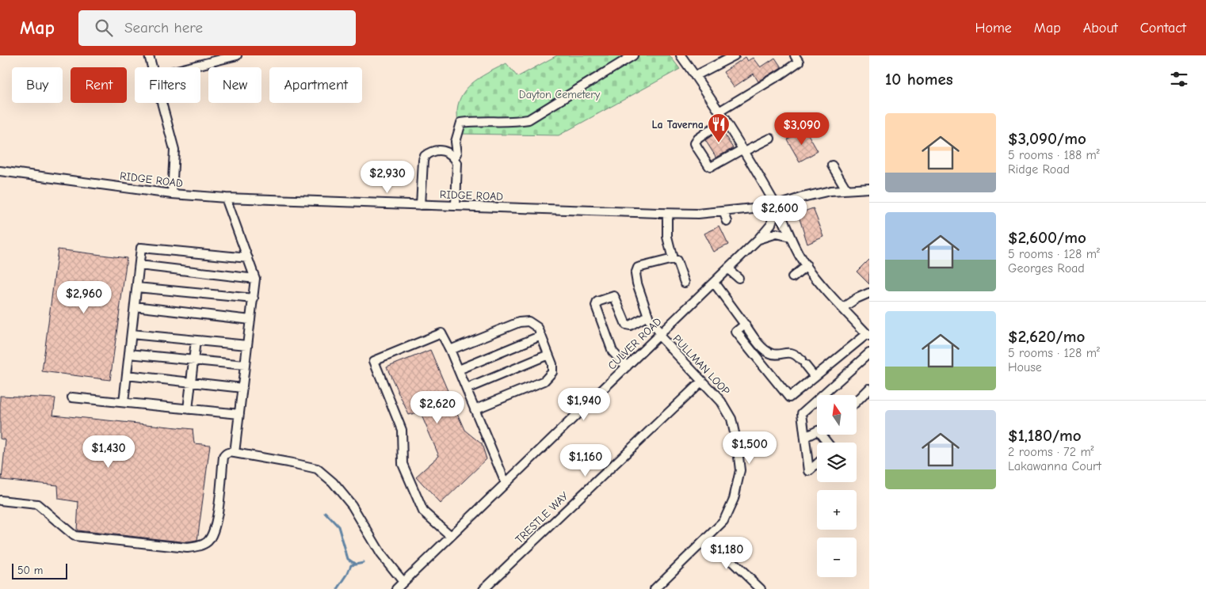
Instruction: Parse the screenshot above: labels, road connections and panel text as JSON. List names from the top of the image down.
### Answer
{
  "streets": {
    "street": [
      "RIDGE ROAD",
      "CULVER ROAD",
      "PULLMAN LOOP",
      "TRESTLE WAY"
    ]
  },
  "crossings": [
    ["RIDGE ROAD", "CULVER ROAD"],
    ["CULVER ROAD", "PULLMAN LOOP"],
    ["PULLMAN LOOP", "TRESTLE WAY"]
  ],
  "parks": ["Dayton Cemetery"],
  "places": {
    "restaurant": ["La Taverna"]
  },
  "scale_bar": "50 m",
  "north": "top",
  "page": {
    "header": "Map",
    "search": "Search here",
    "nav": [
      "Home",
      "Map",
      "About",
      "Contact"
    ],
    "heading": "10 homes",
    "chip": [
      "Buy",
      "Rent",
      "Filters",
      "New",
      "Apartment"
    ],
    "list": [
      {
        "name": "$3,090/mo",
        "note": "5 rooms · 188 m² · Ridge Road"
      },
      {
        "name": "$2,600/mo",
        "note": "5 rooms · 128 m² · Georges Road"
      },
      {
        "name": "$2,620/mo",
        "note": "5 rooms · 128 m² · House"
      },
      {
        "name": "$1,180/mo",
        "note": "2 rooms · 72 m² · Lakawanna Court"
      }
    ],
    "price": [
      "$3,090",
      "$2,930",
      "$2,600",
      "$2,960",
      "$1,940",
      "$2,620",
      "$1,500",
      "$1,430",
      "$1,160",
      "$1,180"
    ],
    "map_buttons": ["+", "−"],
    "scale": "50 m"
  }
}
